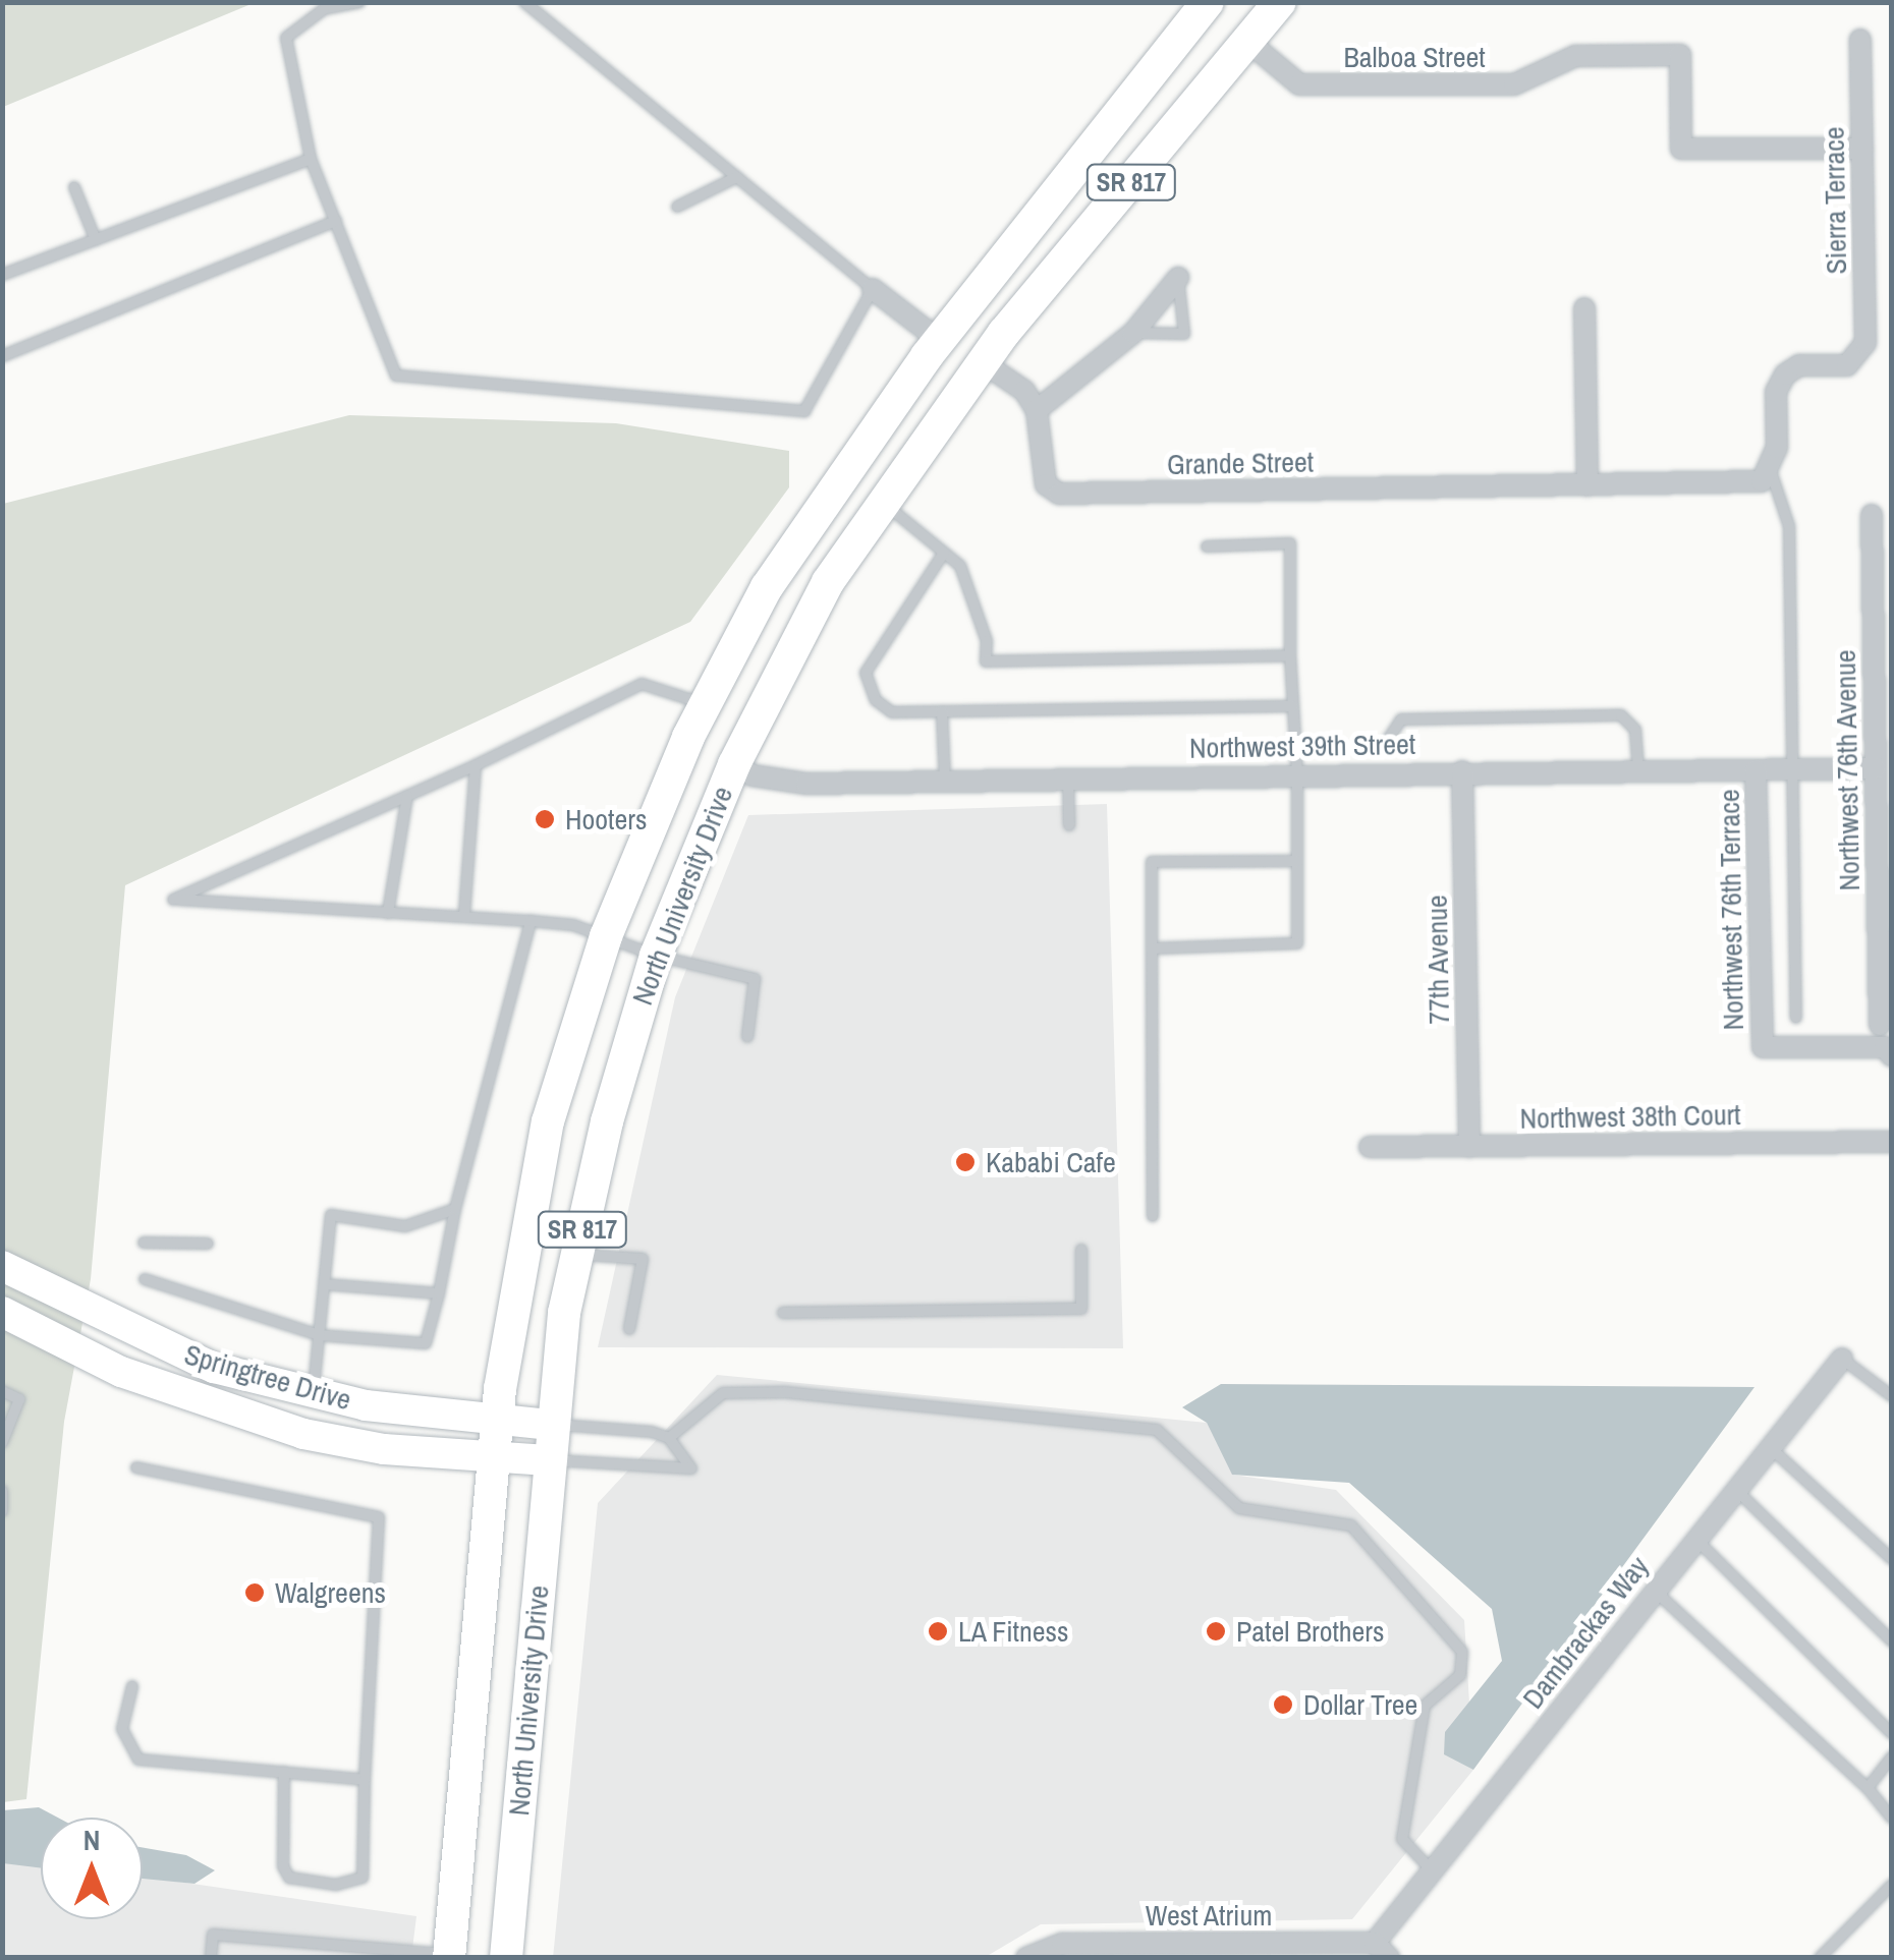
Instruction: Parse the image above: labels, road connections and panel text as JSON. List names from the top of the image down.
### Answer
{
  "streets": {
    "main road": ["SR 817", "North University Drive"],
    "street": [
      "Balboa Street",
      "Sierra Terrace",
      "Grande Street",
      "Northwest 39th Street",
      "Northwest 76th Avenue",
      "Northwest 76th Terrace",
      "77th Avenue",
      "Northwest 38th Court",
      "Springtree Drive",
      "Dambrackas Way",
      "West Atrium"
    ]
  },
  "crossings": [
    ["Balboa Street", "Sierra Terrace"],
    ["Balboa Street", "North University Drive"],
    ["Sierra Terrace", "Grande Street"],
    ["Northwest 39th Street", "Northwest 76th Avenue"],
    ["Northwest 39th Street", "North University Drive"],
    ["Northwest 39th Street", "Northwest 76th Terrace"],
    ["Northwest 39th Street", "77th Avenue"],
    ["North University Drive", "Springtree Drive"],
    ["77th Avenue", "Northwest 38th Court"],
    ["Dambrackas Way", "West Atrium"]
  ],
  "places": [
    "Hooters",
    "Kababi Cafe",
    "Walgreens",
    "LA Fitness",
    "Patel Brothers",
    "Dollar Tree"
  ],
  "north": "top"
}
